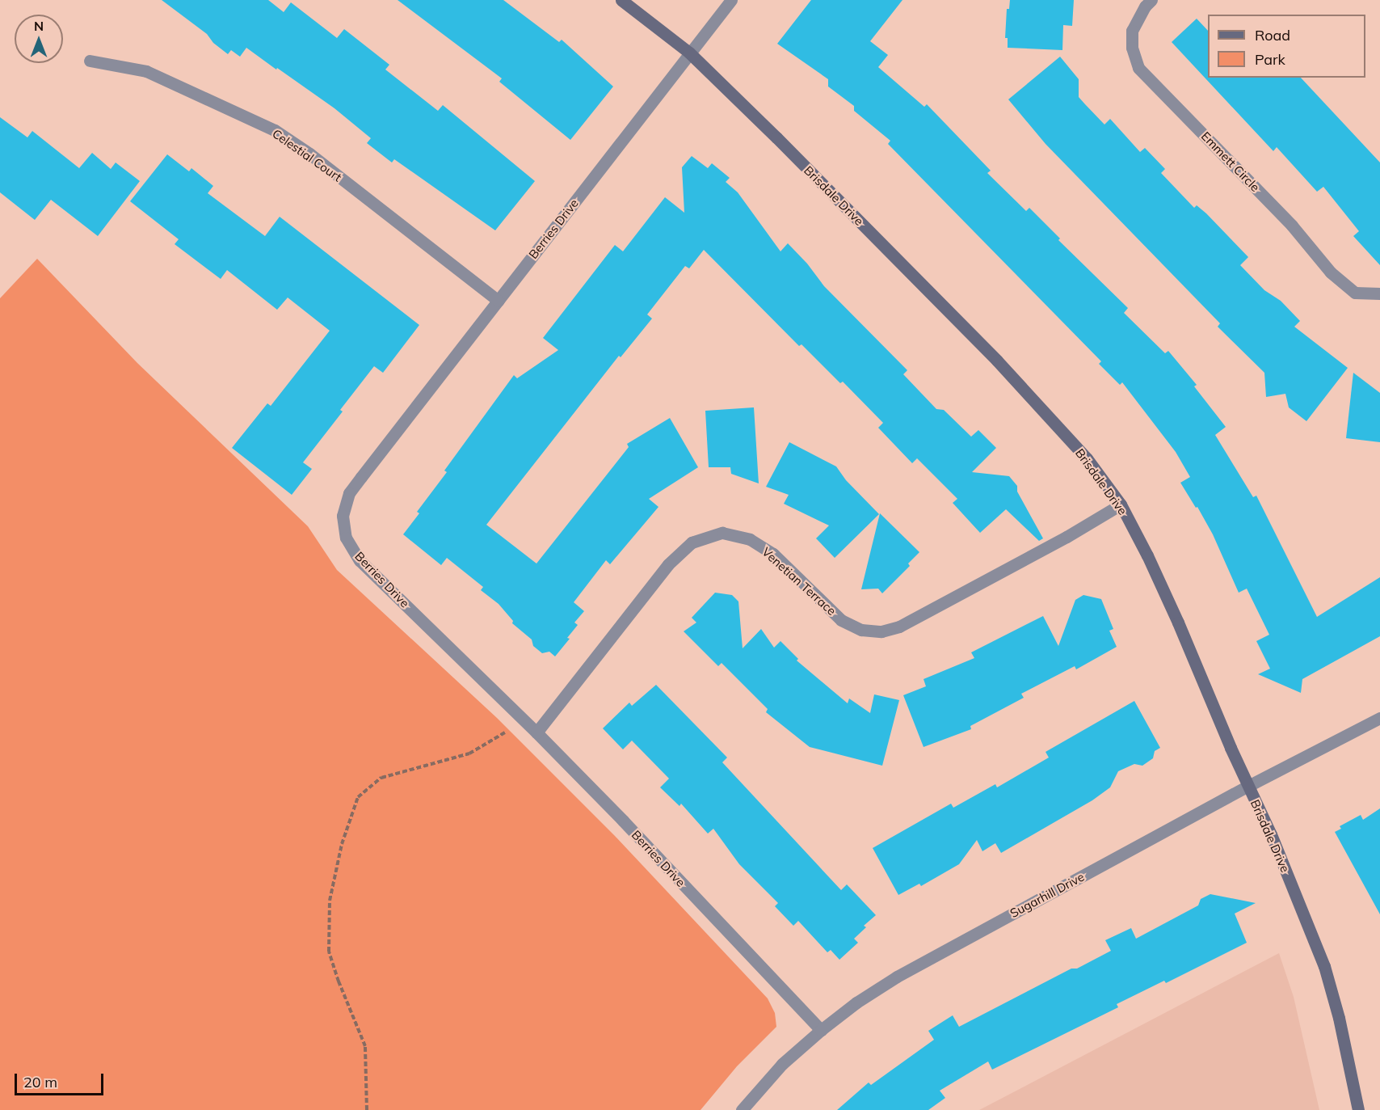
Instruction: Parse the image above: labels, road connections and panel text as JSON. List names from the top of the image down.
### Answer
{
  "streets": {
    "street": [
      "Celestial Court",
      "Emmett Circle",
      "Brisdale Drive",
      "Berries Drive",
      "Venetian Terrace",
      "Sugarhill Drive"
    ]
  },
  "crossings": [
    ["Celestial Court", "Berries Drive"],
    ["Brisdale Drive", "Berries Drive"],
    ["Brisdale Drive", "Venetian Terrace"],
    ["Brisdale Drive", "Sugarhill Drive"],
    ["Berries Drive", "Venetian Terrace"],
    ["Berries Drive", "Sugarhill Drive"]
  ],
  "legend": ["Road", "Park"],
  "scale_bar": "20 m",
  "north": "top"
}
